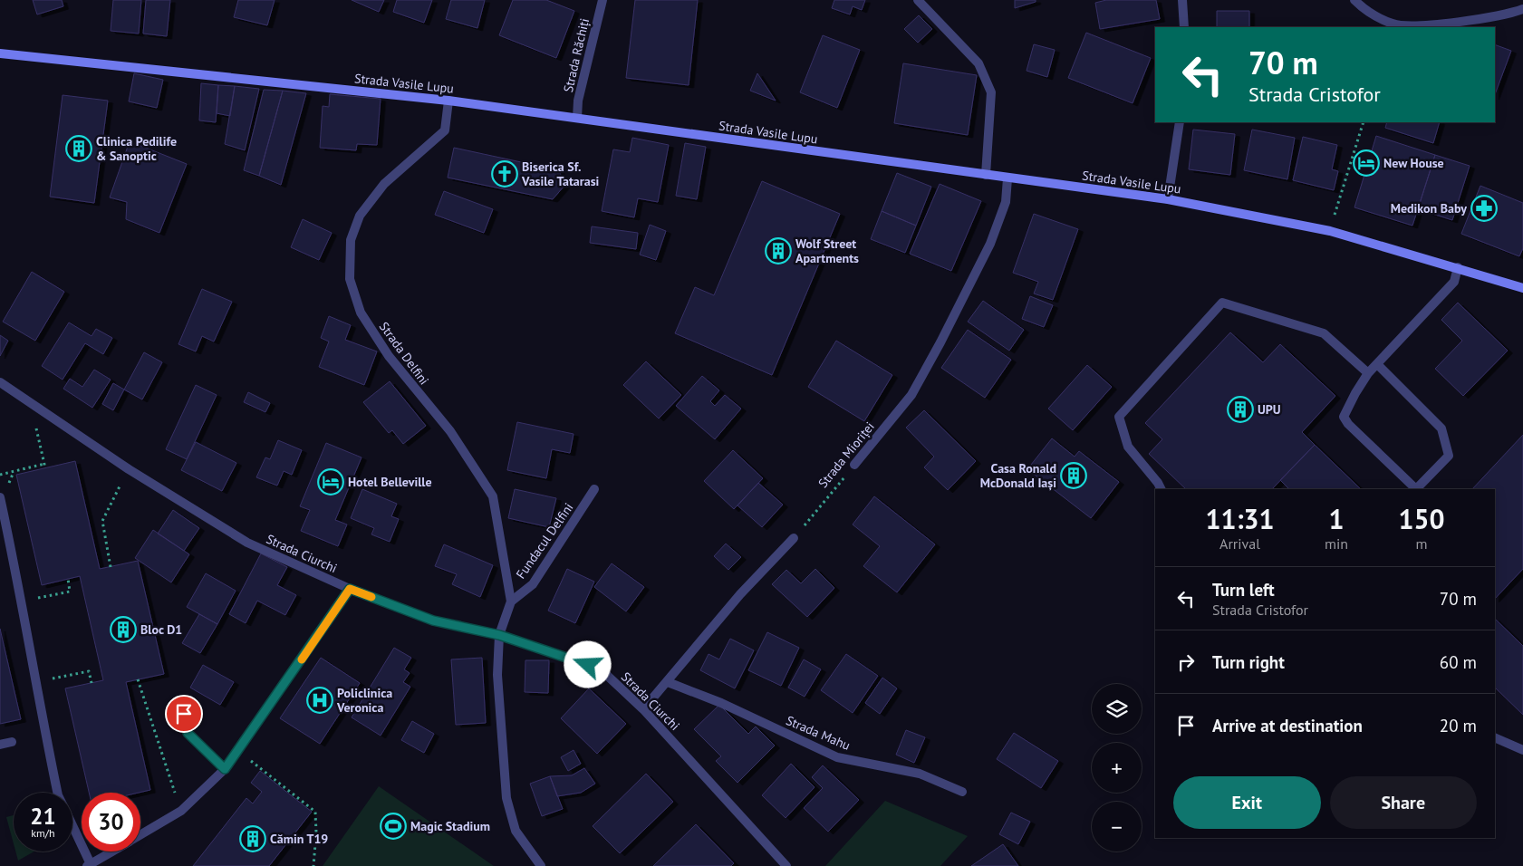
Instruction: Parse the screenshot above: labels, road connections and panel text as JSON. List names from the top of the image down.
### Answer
{
  "streets": {
    "main road": ["Strada Vasile Lupu"],
    "street": [
      "Strada Răchiți",
      "Strada Delfini",
      "Strada Mioriței",
      "Fundacul Delfini",
      "Strada Ciurchi",
      "Strada Mahu"
    ]
  },
  "crossings": [
    ["Strada Răchiți", "Strada Vasile Lupu"],
    ["Strada Vasile Lupu", "Strada Delfini"],
    ["Strada Vasile Lupu", "Strada Mioriței"],
    ["Strada Delfini", "Fundacul Delfini"],
    ["Strada Delfini", "Strada Ciurchi"]
  ],
  "places": {
    "building": [
      "Clinica Pedilife & Sanoptic",
      "Wolf Street Apartments",
      "UPU",
      "Casa Ronald McDonald Iași",
      "Bloc D1",
      "Cămin T19"
    ],
    "hotel": ["New House", "Hotel Belleville"],
    "church": ["Biserica Sf. Vasile Tatarasi"],
    "pharmacy": ["Medikon Baby"],
    "hospital": ["Policlinica Veronica"],
    "sports": ["Magic Stadium"]
  },
  "page": {
    "turn": ["70 m", "Strada Cristofor"],
    "eta": [
      "11:31",
      "Arrival",
      "1",
      "min",
      "150",
      "m"
    ],
    "list": [
      {
        "name": "Turn left",
        "note": "Strada Cristofor",
        "value": "70 m"
      },
      {
        "name": "Turn right",
        "value": "60 m"
      },
      {
        "name": "Arrive at destination",
        "value": "20 m"
      }
    ],
    "map_buttons": ["+", "−"],
    "buttons": ["Exit", "Share"],
    "speed": "21 km/h",
    "limit": "30"
  }
}
